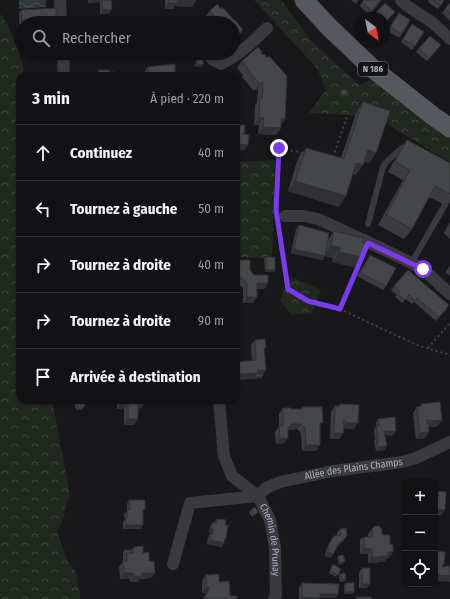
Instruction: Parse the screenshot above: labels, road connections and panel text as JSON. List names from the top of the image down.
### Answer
{
  "streets": {
    "main road": ["N 186"],
    "street": ["Allée des Plains Champs", "Chemin de Prunay"]
  },
  "crossings": [
    ["Allée des Plains Champs", "Chemin de Prunay"]
  ],
  "north": "bottom right",
  "page": {
    "search": "Rechercher",
    "heading": ["3 min", "À pied · 220 m"],
    "list": [
      ["Continuez", "40 m"],
      ["Tournez à gauche", "50 m"],
      ["Tournez à droite", "40 m"],
      ["Tournez à droite", "90 m"],
      "Arrivée à destination"
    ],
    "map_buttons": ["+", "−"]
  }
}
